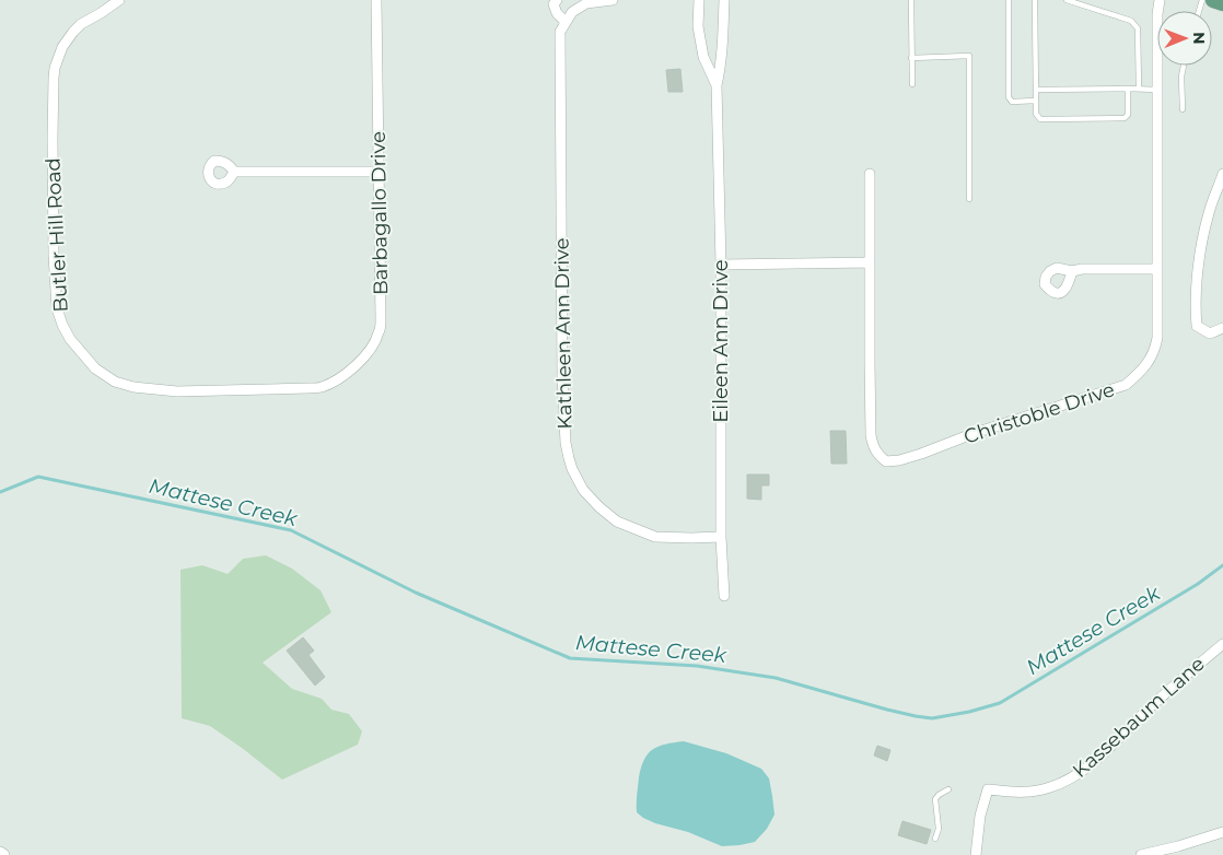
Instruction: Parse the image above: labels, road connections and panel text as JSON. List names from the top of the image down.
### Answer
{
  "streets": {
    "street": [
      "Barbagallo Drive",
      "Butler Hill Road",
      "Kathleen Ann Drive",
      "Eileen Ann Drive",
      "Christoble Drive",
      "Kassebaum Lane"
    ]
  },
  "crossings": [
    ["Barbagallo Drive", "Butler Hill Road"],
    ["Kathleen Ann Drive", "Eileen Ann Drive"]
  ],
  "water": ["Mattese Creek"],
  "north": "right"
}
